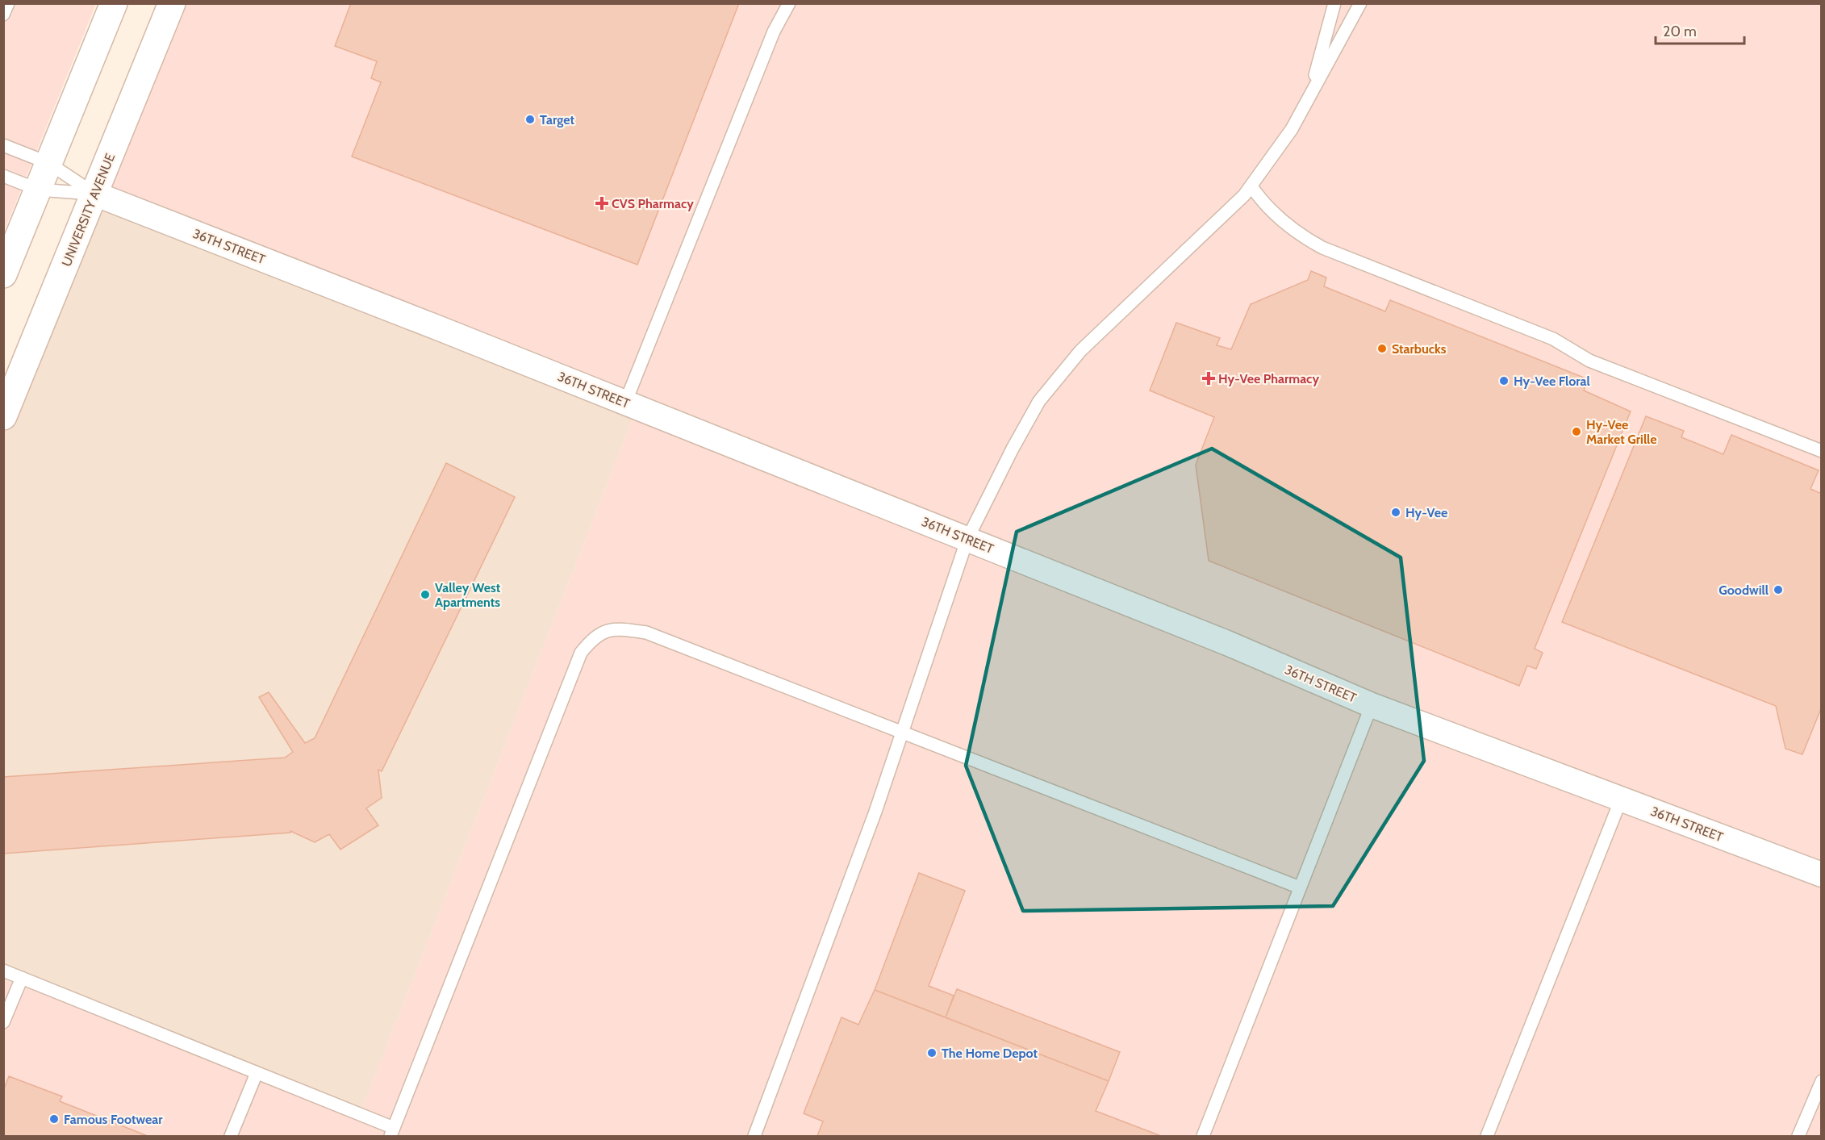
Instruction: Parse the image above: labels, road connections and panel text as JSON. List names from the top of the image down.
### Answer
{
  "streets": {
    "main road": ["UNIVERSITY AVENUE"],
    "street": ["36TH STREET"]
  },
  "crossings": [
    ["UNIVERSITY AVENUE", "36TH STREET"]
  ],
  "places": {
    "other": [
      "Target",
      "Starbucks",
      "Hy-Vee Floral",
      "Hy-Vee Market Grille",
      "Hy-Vee",
      "Goodwill",
      "Valley West Apartments",
      "The Home Depot",
      "Famous Footwear"
    ],
    "health": ["CVS Pharmacy", "Hy-Vee Pharmacy"]
  },
  "scale_bar": "20 m"
}
